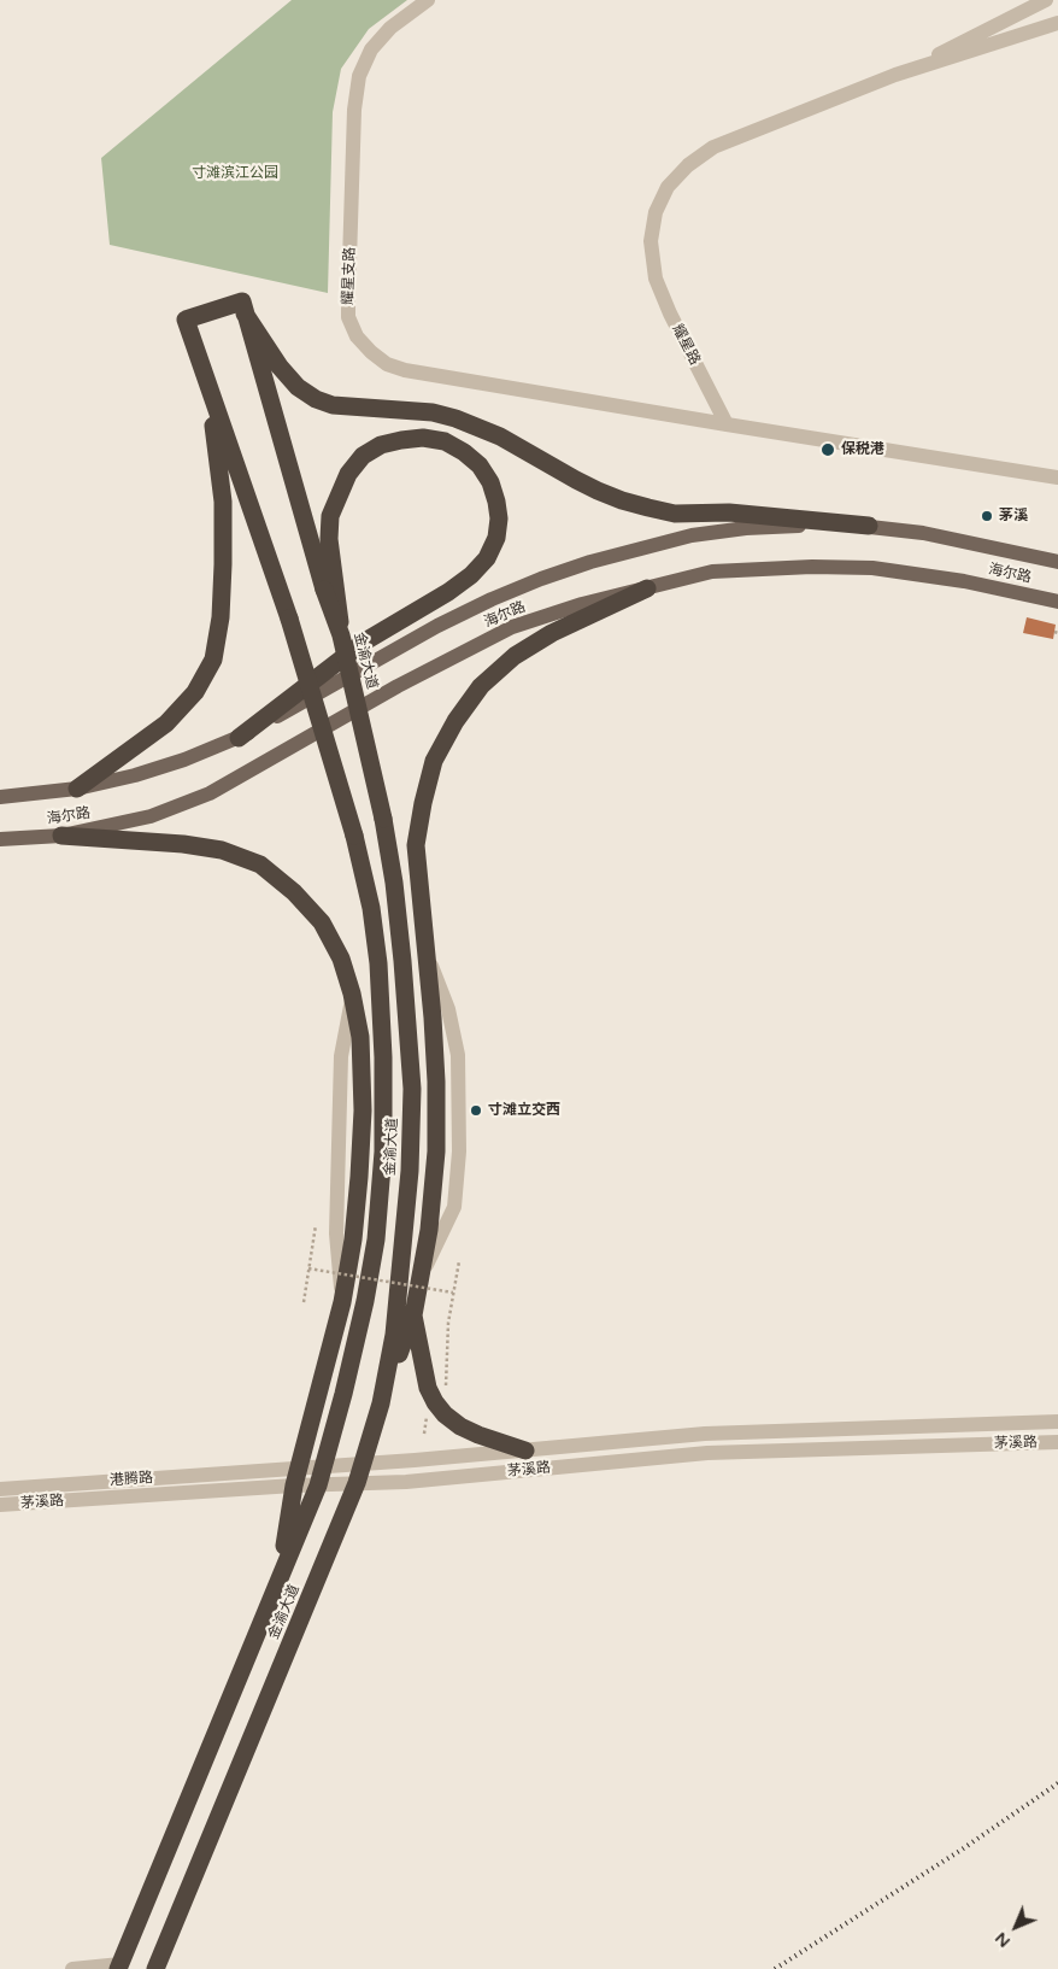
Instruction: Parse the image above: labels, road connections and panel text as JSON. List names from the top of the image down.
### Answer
{
  "streets": {
    "highway": ["金渝大道"],
    "main road": ["海尔路"],
    "street": [
      "耀星支路",
      "耀星路",
      "茅溪路",
      "港腾路"
    ]
  },
  "crossings": [
    ["耀星支路", "耀星路"],
    ["金渝大道", "茅溪路"],
    ["茅溪路", "港腾路"]
  ],
  "parks": ["寸滩滨江公园"],
  "places": ["保税港", "茅溪", "寸滩立交西"],
  "north": "bottom left"
}
